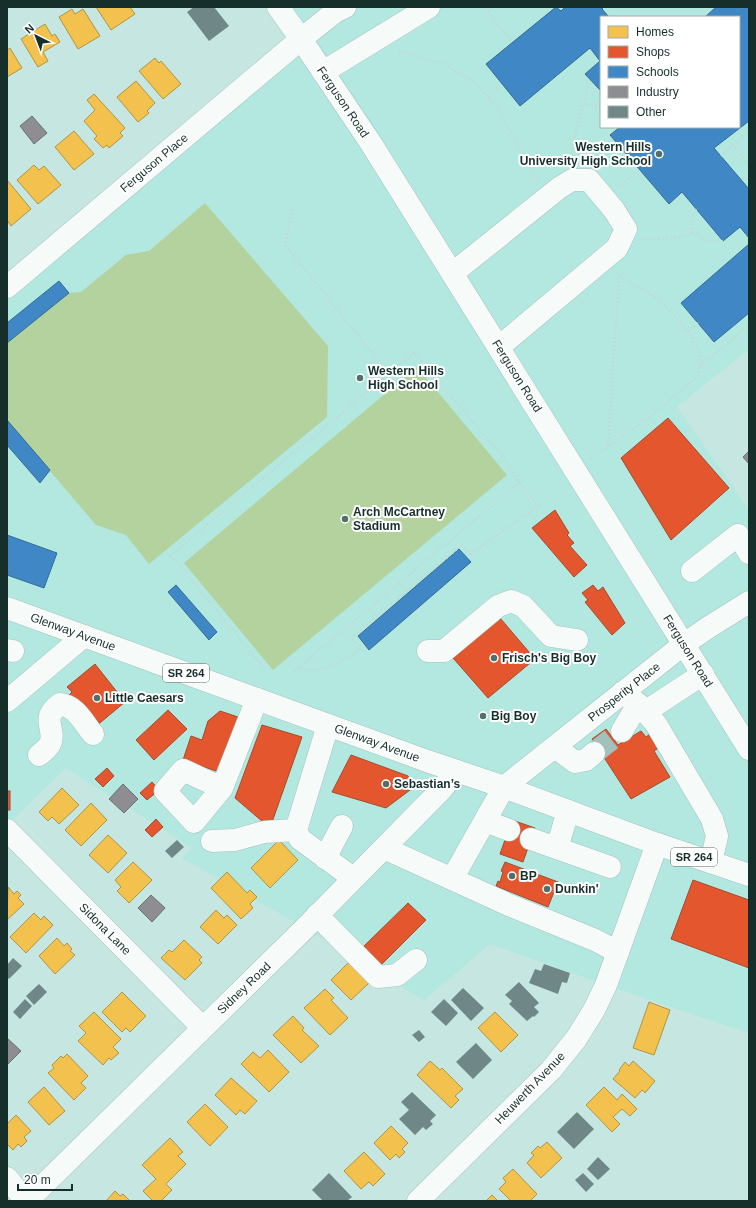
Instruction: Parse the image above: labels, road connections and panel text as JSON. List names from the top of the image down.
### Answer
{
  "streets": {
    "street": [
      "Ferguson Road",
      "Ferguson Place",
      "Glenway Avenue",
      "SR 264",
      "Prosperity Place",
      "Sidona Lane",
      "Sidney Road",
      "Heuwerth Avenue"
    ]
  },
  "crossings": [
    ["Ferguson Road", "Ferguson Place"],
    ["Ferguson Road", "Prosperity Place"],
    ["Glenway Avenue", "Prosperity Place"],
    ["Glenway Avenue", "Sidney Road"],
    ["Glenway Avenue", "Heuwerth Avenue"],
    ["Sidona Lane", "Sidney Road"]
  ],
  "places": [
    "Western Hills University High School",
    "Western Hills High School",
    "Arch McCartney Stadium",
    "Frisch's Big Boy",
    "Little Caesars",
    "Big Boy",
    "Sebastian’s",
    "BP",
    "Dunkin'"
  ],
  "legend": [
    "Homes",
    "Shops",
    "Schools",
    "Industry",
    "Other"
  ],
  "scale_bar": "20 m",
  "north": "top left"
}
